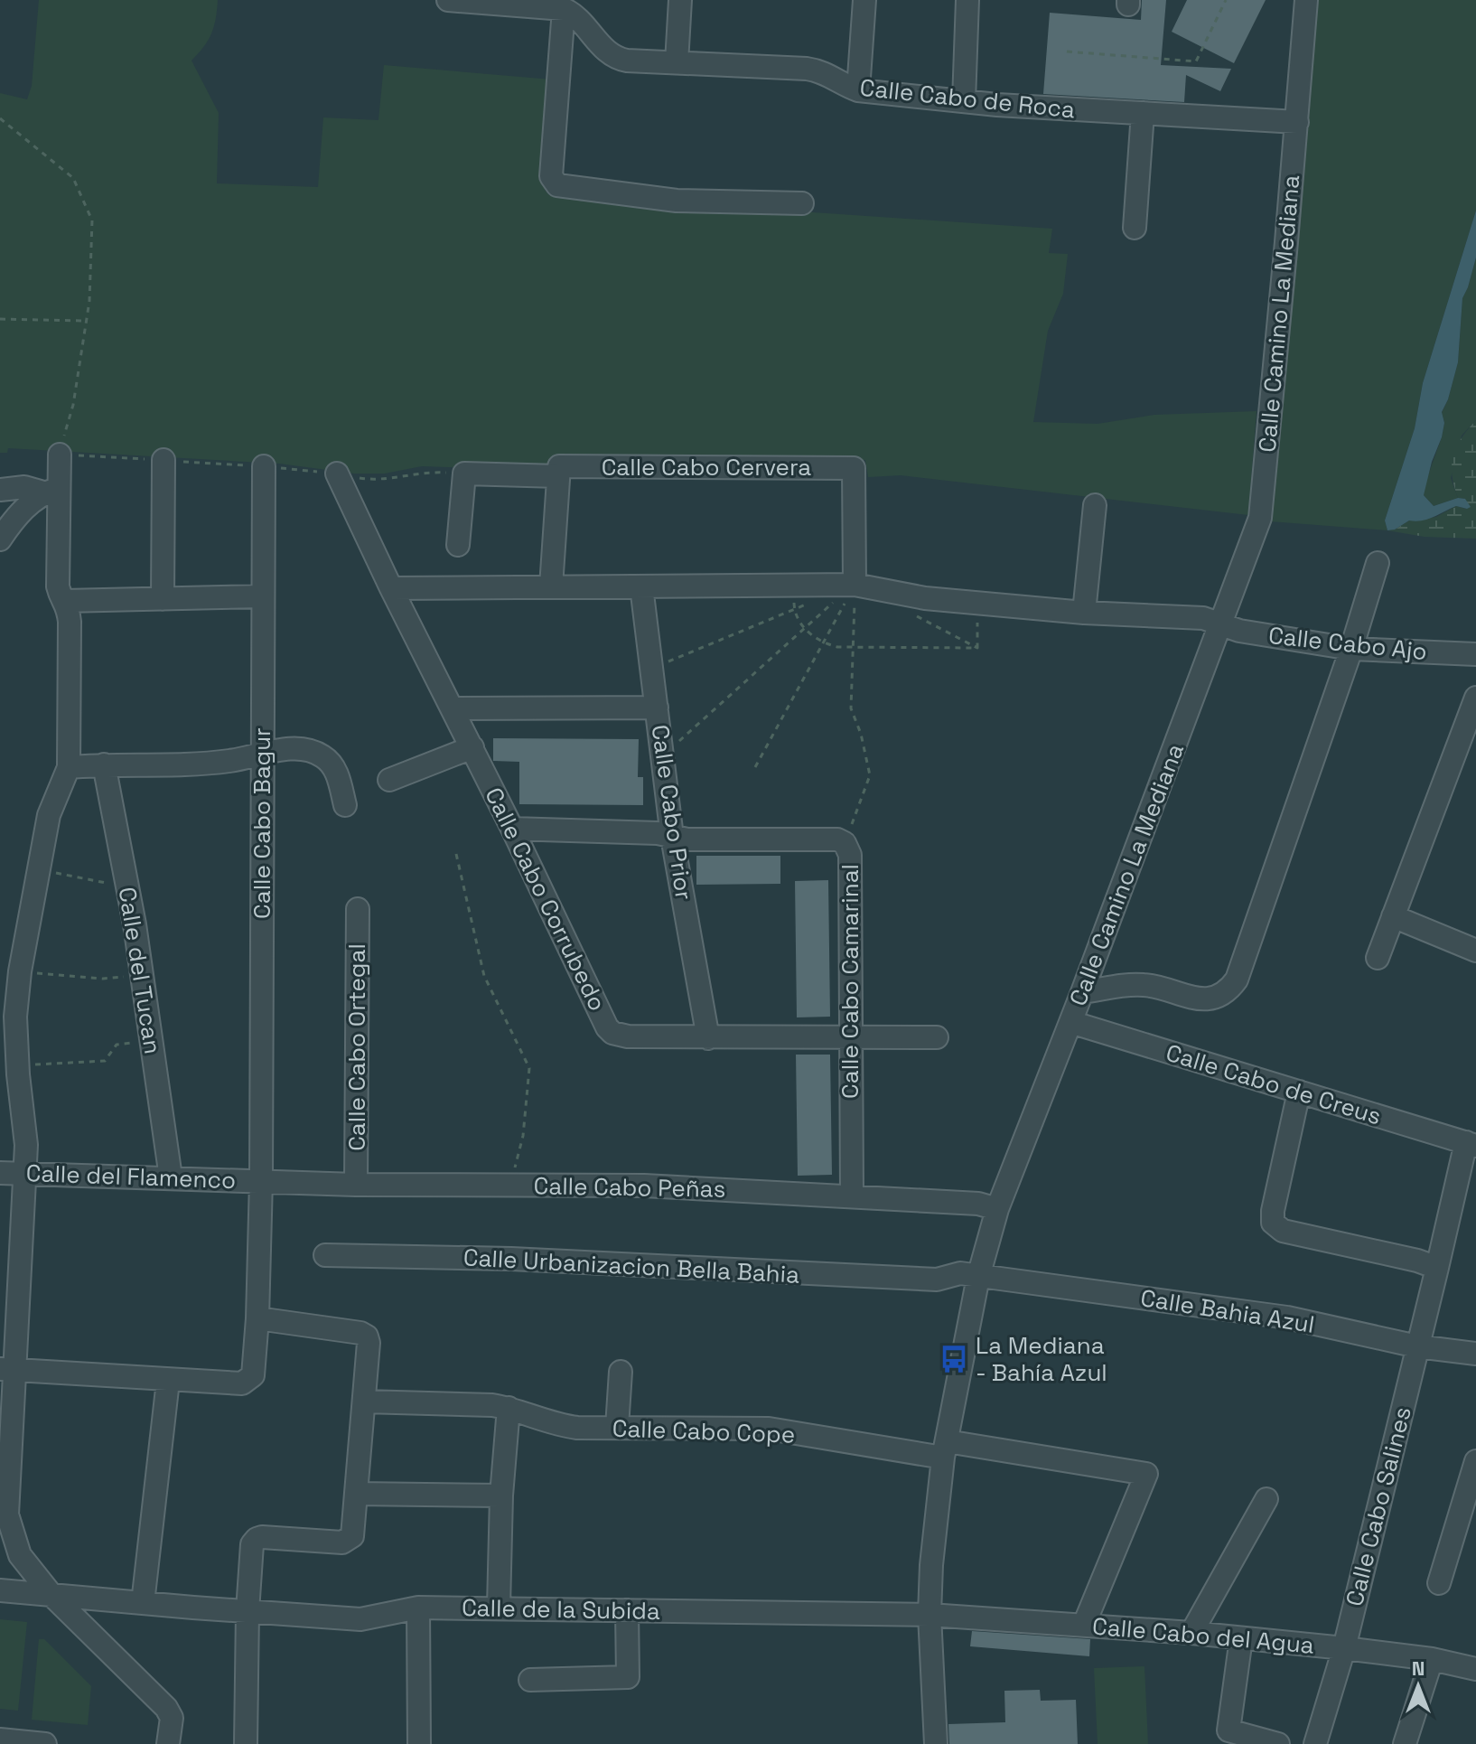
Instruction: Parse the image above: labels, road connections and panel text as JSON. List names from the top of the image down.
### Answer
{
  "streets": {
    "street": [
      "Calle Cabo de Roca",
      "Calle Camino La Mediana",
      "Calle Cabo Cervera",
      "Calle Cabo Ajo",
      "Calle Cabo Prior",
      "Calle Cabo Bagur",
      "Calle Cabo Corrubedo",
      "Calle del Tucan",
      "Calle Cabo Camarinal",
      "Calle Cabo Ortegal",
      "Calle Cabo de Creus",
      "Calle del Flamenco",
      "Calle Cabo Peñas",
      "Calle Urbanizacion Bella Bahia",
      "Calle Bahia Azul",
      "Calle Cabo Cope",
      "Calle Cabo Salines",
      "Calle de la Subida",
      "Calle Cabo del Agua"
    ]
  },
  "crossings": [
    ["Calle Cabo de Roca", "Calle Camino La Mediana"],
    ["Calle Camino La Mediana", "Calle Cabo Ajo"],
    ["Calle Camino La Mediana", "Calle Cabo de Creus"],
    ["Calle Camino La Mediana", "Calle Cabo Peñas"],
    ["Calle Camino La Mediana", "Calle Urbanizacion Bella Bahia"],
    ["Calle Camino La Mediana", "Calle Bahia Azul"],
    ["Calle Camino La Mediana", "Calle Cabo Cope"],
    ["Calle Camino La Mediana", "Calle de la Subida"],
    ["Calle Camino La Mediana", "Calle Cabo del Agua"],
    ["Calle Cabo Prior", "Calle Cabo Corrubedo"],
    ["Calle Cabo Prior", "Calle Cabo Camarinal"],
    ["Calle Cabo Bagur", "Calle del Flamenco"],
    ["Calle Cabo Bagur", "Calle Cabo Peñas"],
    ["Calle Cabo Corrubedo", "Calle Cabo Camarinal"],
    ["Calle del Tucan", "Calle del Flamenco"],
    ["Calle Cabo Camarinal", "Calle Cabo Peñas"],
    ["Calle Cabo Ortegal", "Calle Cabo Peñas"],
    ["Calle Cabo de Creus", "Calle Cabo Salines"],
    ["Calle del Flamenco", "Calle Cabo Peñas"],
    ["Calle Urbanizacion Bella Bahia", "Calle Bahia Azul"],
    ["Calle Bahia Azul", "Calle Cabo Salines"],
    ["Calle Cabo Cope", "Calle Cabo del Agua"],
    ["Calle Cabo Salines", "Calle Cabo del Agua"],
    ["Calle de la Subida", "Calle Cabo del Agua"]
  ],
  "places": {
    "bus stop": ["La Mediana - Bahía Azul"]
  },
  "north": "top"
}
